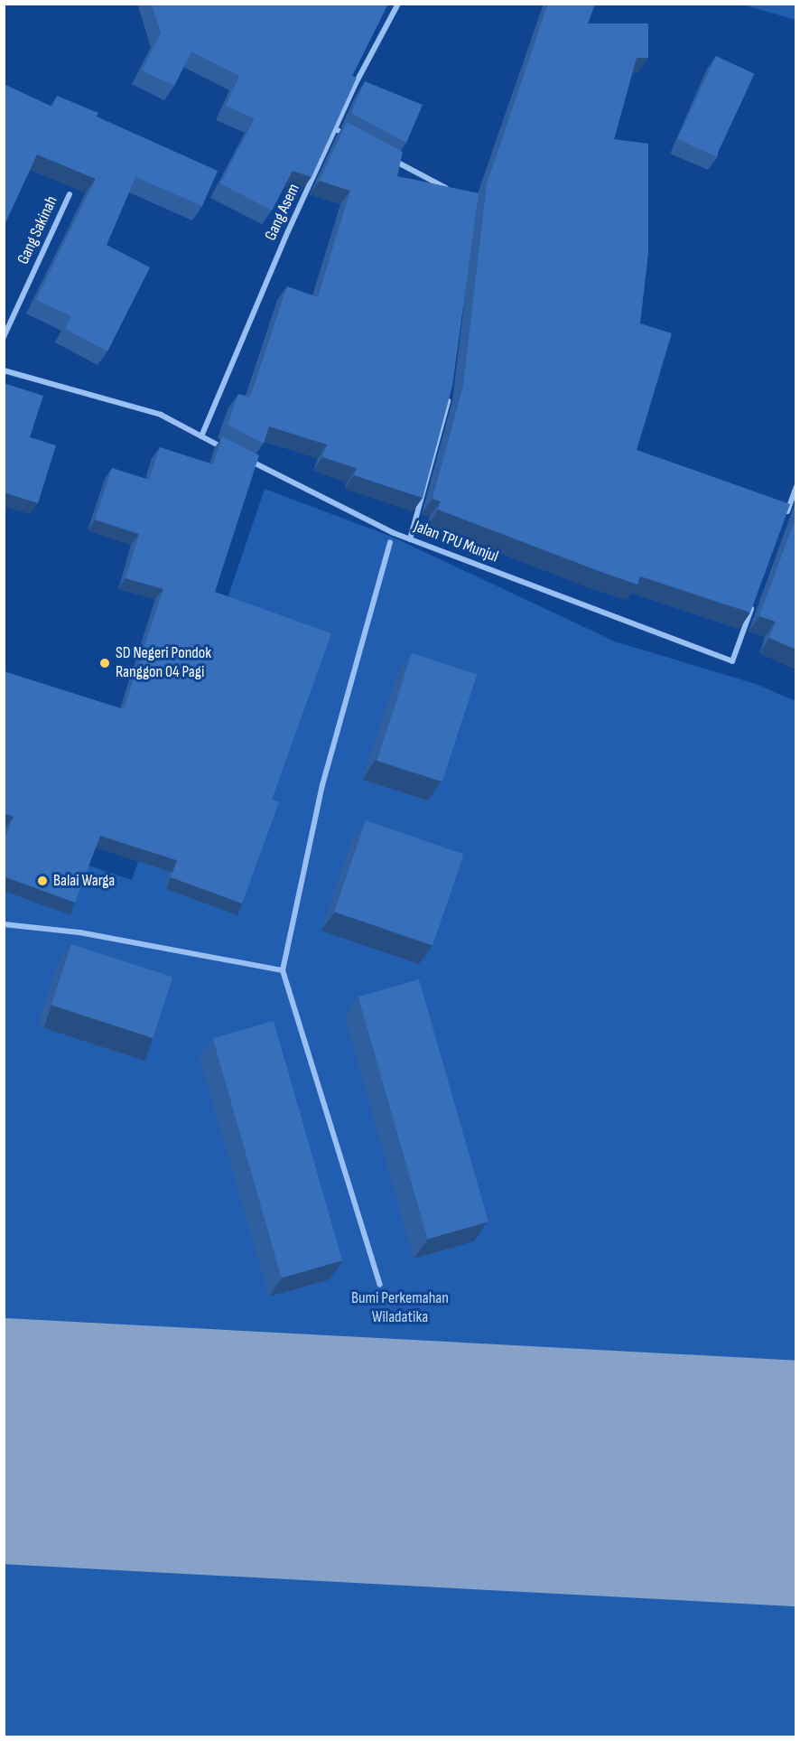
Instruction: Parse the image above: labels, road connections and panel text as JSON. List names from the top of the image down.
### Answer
{
  "streets": {
    "street": ["Gang Asem", "Gang Sakinah", "Jalan TPU Munjul"]
  },
  "parks": ["Bumi Perkemahan Wiladatika"],
  "places": ["SD Negeri Pondok Ranggon 04 Pagi", "Balai Warga"]
}
